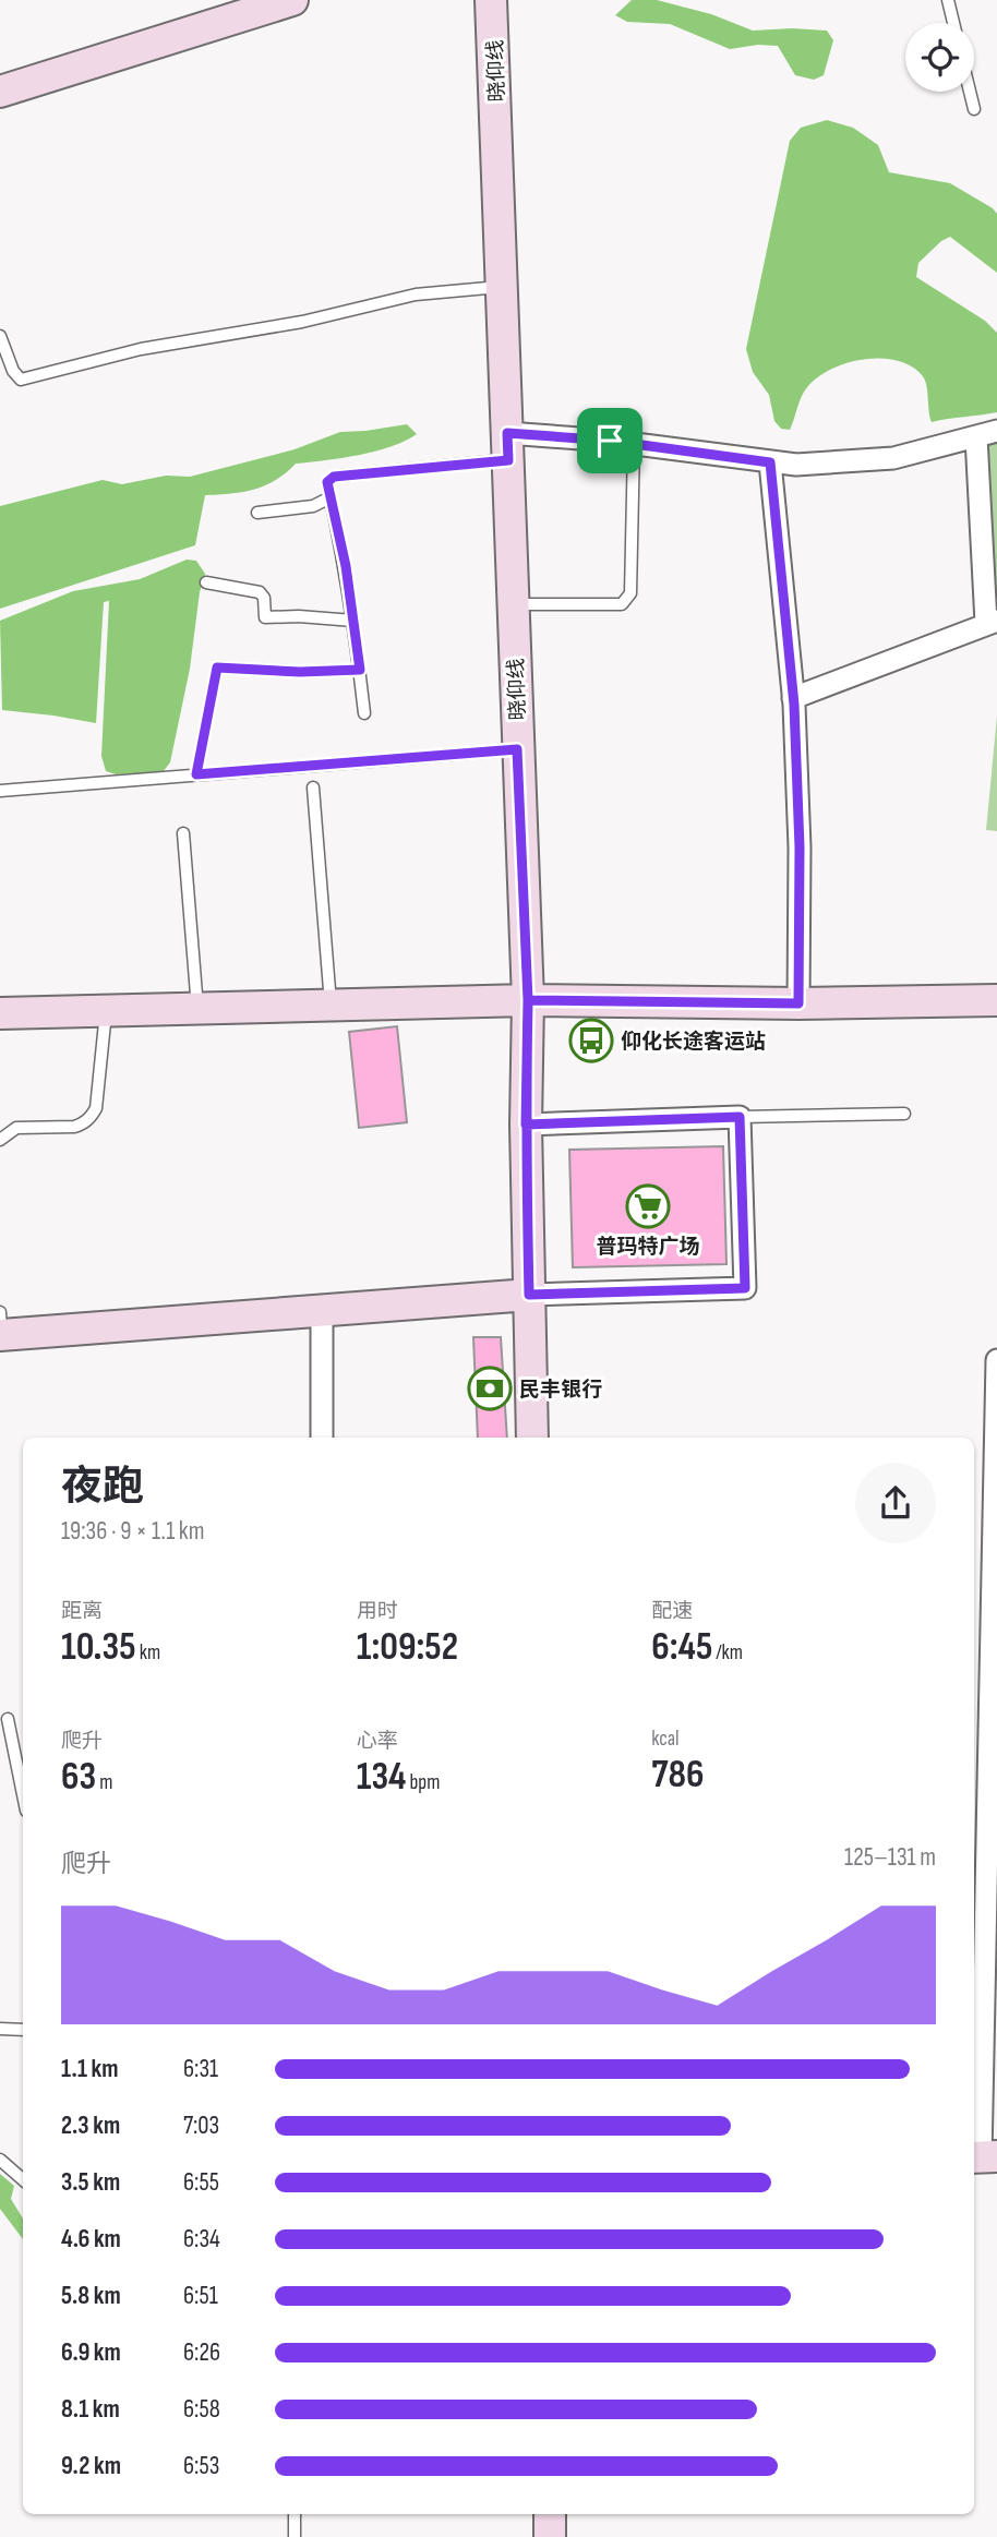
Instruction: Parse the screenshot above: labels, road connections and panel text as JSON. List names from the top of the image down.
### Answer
{
  "streets": {
    "street": ["晓仰线"]
  },
  "places": {
    "bus stop": ["仰化长途客运站"],
    "supermarket": ["普玛特广场"],
    "bank": ["民丰银行"]
  },
  "page": {
    "heading": ["夜跑", "19:36 · 9 × 1.1 km"],
    "stats": [
      ["距离", "10.35 km"],
      ["用时", "1:09:52"],
      ["配速", "6:45 /km"],
      ["爬升", "63 m"],
      ["心率", "134 bpm"],
      ["kcal", "786"]
    ],
    "chart": ["爬升", "125–131 m"],
    "list": [
      {
        "name": "1.1 km",
        "note": "6:31"
      },
      {
        "name": "2.3 km",
        "note": "7:03"
      },
      {
        "name": "3.5 km",
        "note": "6:55"
      },
      {
        "name": "4.6 km",
        "note": "6:34"
      },
      {
        "name": "5.8 km",
        "note": "6:51"
      },
      {
        "name": "6.9 km",
        "note": "6:26"
      },
      {
        "name": "8.1 km",
        "note": "6:58"
      },
      {
        "name": "9.2 km",
        "note": "6:53"
      }
    ]
  }
}
